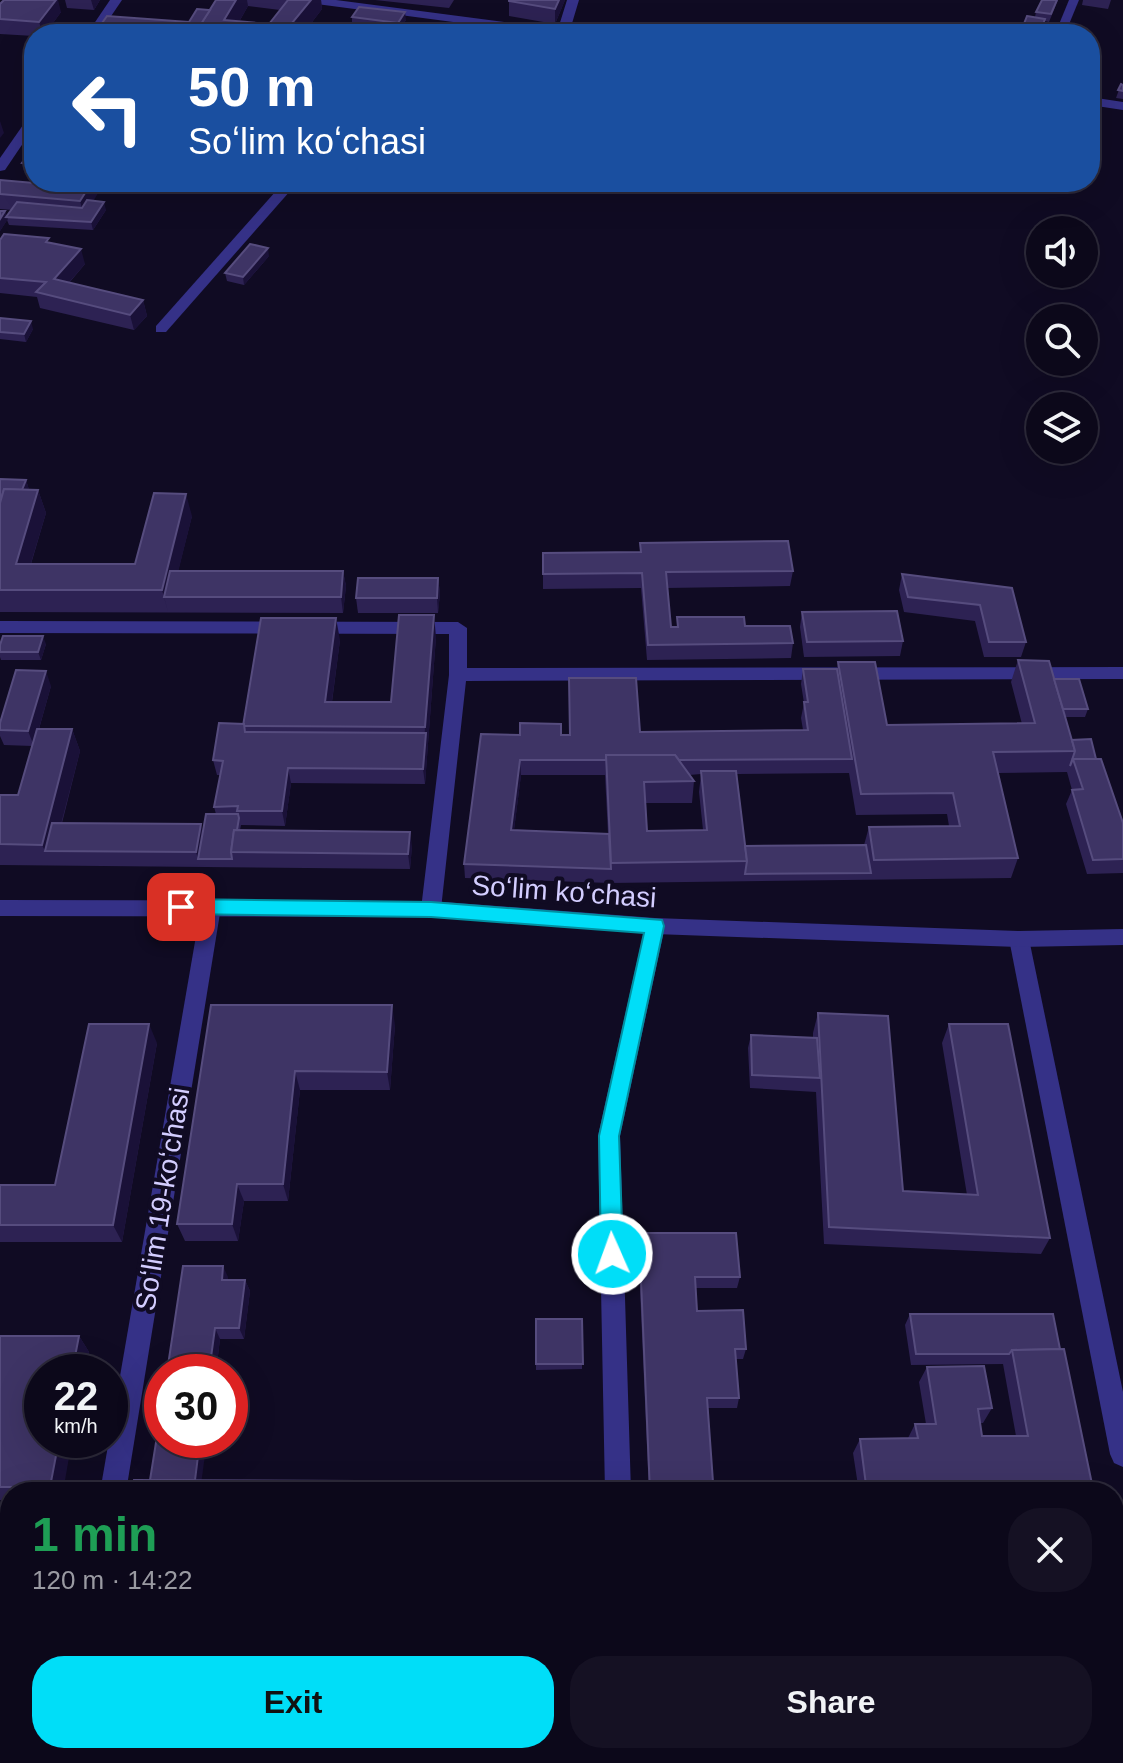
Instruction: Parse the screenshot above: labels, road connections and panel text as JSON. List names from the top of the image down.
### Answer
{
  "streets": {
    "street": ["Soʻlim koʻchasi", "Soʻlim 19-koʻchasi"]
  },
  "crossings": [
    ["Soʻlim koʻchasi", "Soʻlim 19-koʻchasi"]
  ],
  "page": {
    "turn": ["50 m", "Soʻlim koʻchasi"],
    "speed": "22 km/h",
    "limit": "30",
    "heading": ["1 min", "120 m · 14:22"],
    "buttons": ["Exit", "Share"]
  }
}
